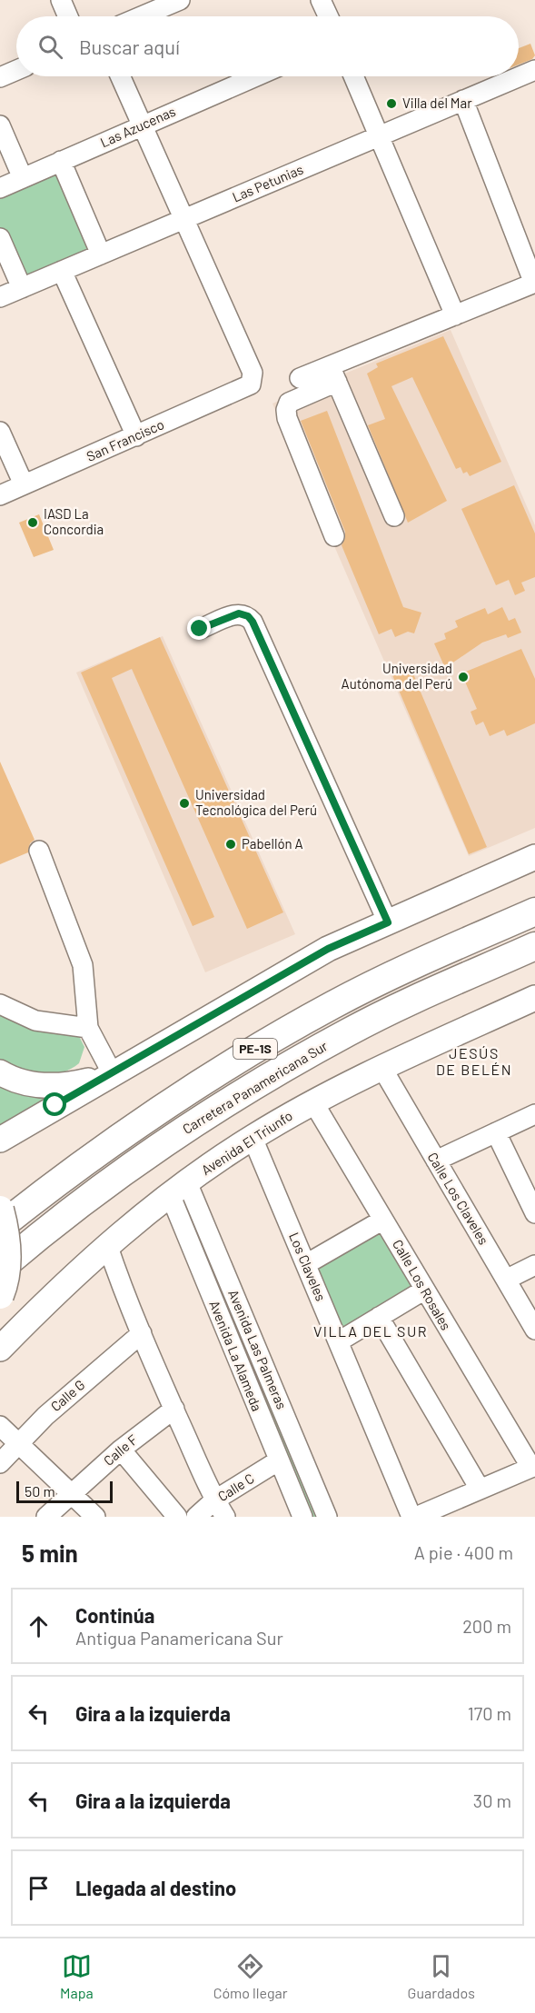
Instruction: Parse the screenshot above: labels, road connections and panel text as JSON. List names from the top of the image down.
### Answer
{
  "streets": {
    "highway": ["PE-1S", "Carretera Panamericana Sur"],
    "main road": ["Avenida El Triunfo"],
    "street": [
      "Las Azucenas",
      "Las Petunias",
      "San Francisco",
      "Calle Los Claveles",
      "Los Claveles",
      "Calle Los Rosales",
      "Avenida Las Palmeras",
      "Avenida La Alameda",
      "Calle G",
      "Calle F",
      "Calle C"
    ]
  },
  "crossings": [
    ["Las Petunias", "San Francisco"],
    ["Avenida El Triunfo", "Calle Los Claveles"],
    ["Avenida El Triunfo", "Los Claveles"],
    ["Avenida El Triunfo", "Calle Los Rosales"],
    ["Avenida El Triunfo", "Avenida Las Palmeras"],
    ["Avenida El Triunfo", "Avenida La Alameda"],
    ["Avenida Las Palmeras", "Avenida La Alameda"],
    ["Avenida La Alameda", "Calle C"]
  ],
  "districts": ["JESÚS DE BELÉN", "VILLA DEL SUR"],
  "places": [
    "Villa del Mar",
    "IASD La Concordia",
    "Universidad Autónoma del Perú",
    "Universidad Tecnológica del Perú",
    "Pabellón A"
  ],
  "scale_bar": "50 m",
  "page": {
    "search": "Buscar aquí",
    "scale": "50 m",
    "heading": ["5 min", "A pie · 400 m"],
    "list": [
      ["Continúa", "Antigua Panamericana Sur", "200 m"],
      ["Gira a la izquierda", "170 m"],
      ["Gira a la izquierda", "30 m"],
      "Llegada al destino"
    ],
    "nav": ["Mapa", "Cómo llegar", "Guardados"]
  }
}
